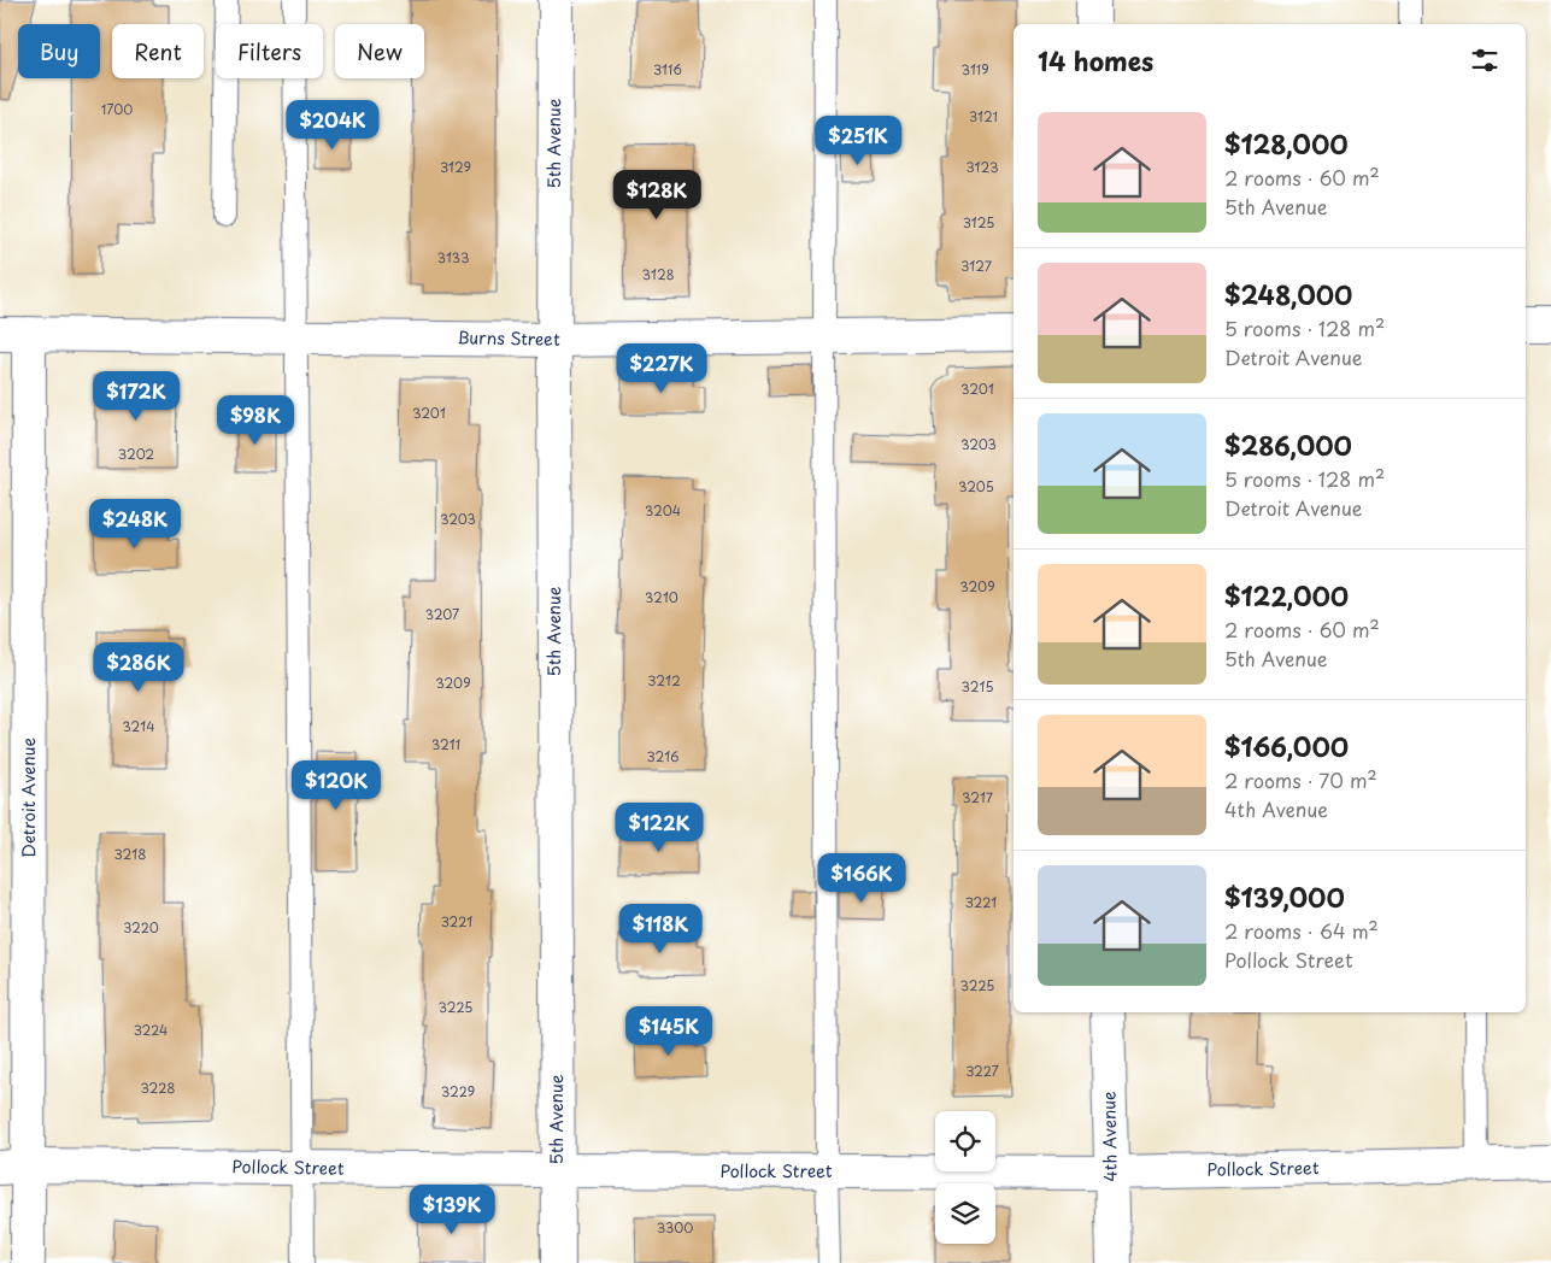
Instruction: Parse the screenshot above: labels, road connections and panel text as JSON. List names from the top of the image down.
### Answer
{
  "streets": {
    "street": [
      "5th Avenue",
      "Burns Street",
      "Detroit Avenue",
      "4th Avenue",
      "Pollock Street"
    ]
  },
  "crossings": [
    ["5th Avenue", "Burns Street"],
    ["5th Avenue", "Pollock Street"],
    ["Burns Street", "Detroit Avenue"],
    ["Detroit Avenue", "Pollock Street"],
    ["4th Avenue", "Pollock Street"]
  ],
  "house_numbers": [
    "3116",
    "3119",
    "1700",
    "3121",
    "3129",
    "3123",
    "3125",
    "3133",
    "3127",
    "3128",
    "3201",
    "3201",
    "3203",
    "3202",
    "3205",
    "3204",
    "3203",
    "3209",
    "3210",
    "3207",
    "3212",
    "3209",
    "3215",
    "3214",
    "3211",
    "3216",
    "3217",
    "3218",
    "3221",
    "3221",
    "3220",
    "3225",
    "3225",
    "3224",
    "3227",
    "3228",
    "3229",
    "3300"
  ],
  "page": {
    "chip": [
      "Buy",
      "Rent",
      "Filters",
      "New"
    ],
    "heading": "14 homes",
    "list": [
      {
        "name": "$128,000",
        "note": "2 rooms · 60 m² · 5th Avenue"
      },
      {
        "name": "$248,000",
        "note": "5 rooms · 128 m² · Detroit Avenue"
      },
      {
        "name": "$286,000",
        "note": "5 rooms · 128 m² · Detroit Avenue"
      },
      {
        "name": "$122,000",
        "note": "2 rooms · 60 m² · 5th Avenue"
      },
      {
        "name": "$166,000",
        "note": "2 rooms · 70 m² · 4th Avenue"
      },
      {
        "name": "$139,000",
        "note": "2 rooms · 64 m² · Pollock Street"
      }
    ],
    "price": [
      "$204K",
      "$251K",
      "$128K",
      "$227K",
      "$172K",
      "$98K",
      "$248K",
      "$286K",
      "$120K",
      "$122K",
      "$166K",
      "$118K",
      "$145K",
      "$139K"
    ]
  }
}
